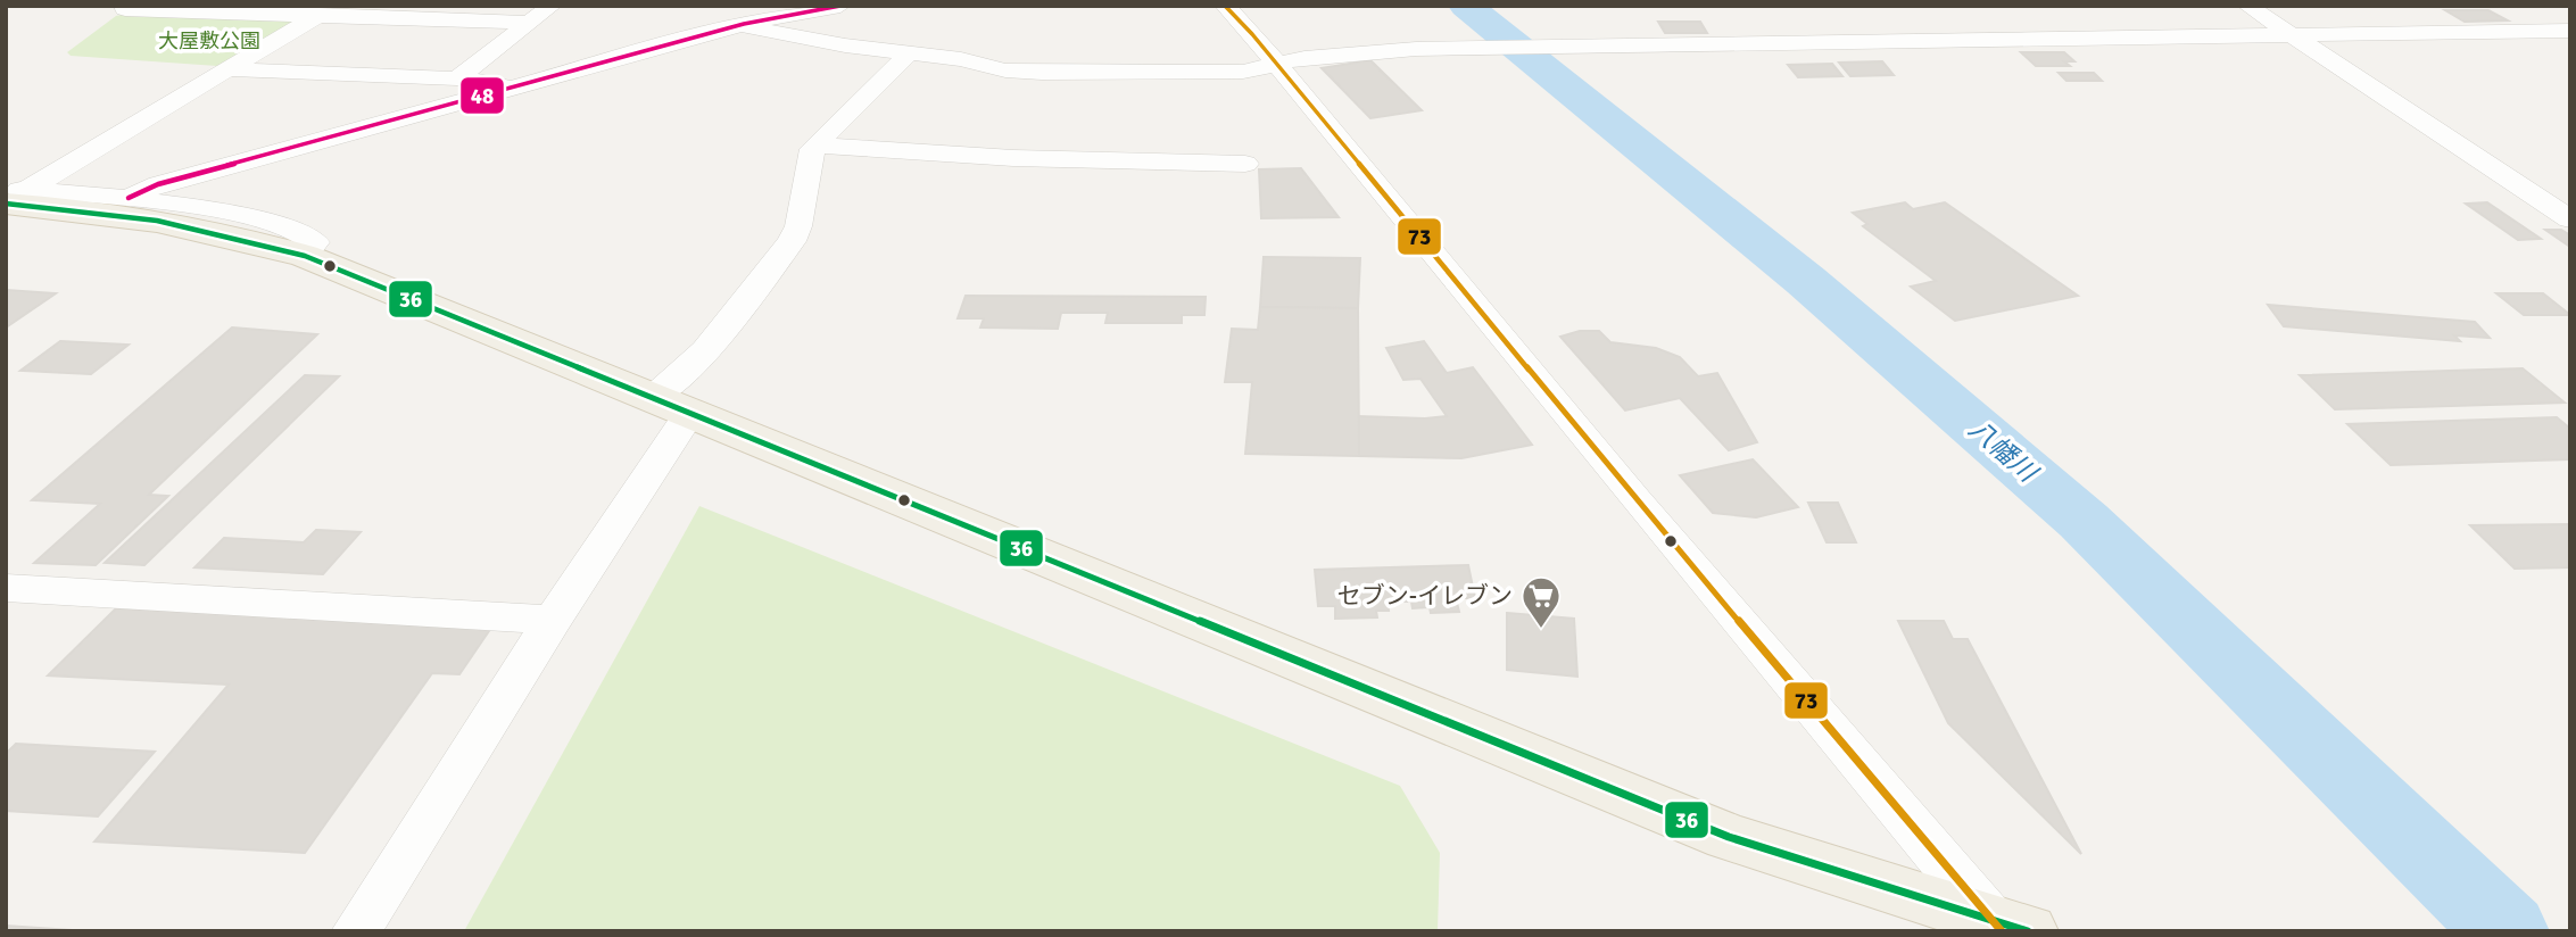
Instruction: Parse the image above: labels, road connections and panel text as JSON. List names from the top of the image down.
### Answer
{
  "water": ["八幡川"],
  "parks": ["大屋敷公園"],
  "places": {
    "supermarket": ["セブン-イレブン"]
  },
  "lines": ["transit line 73", "transit line 48", "transit line 36"]
}
